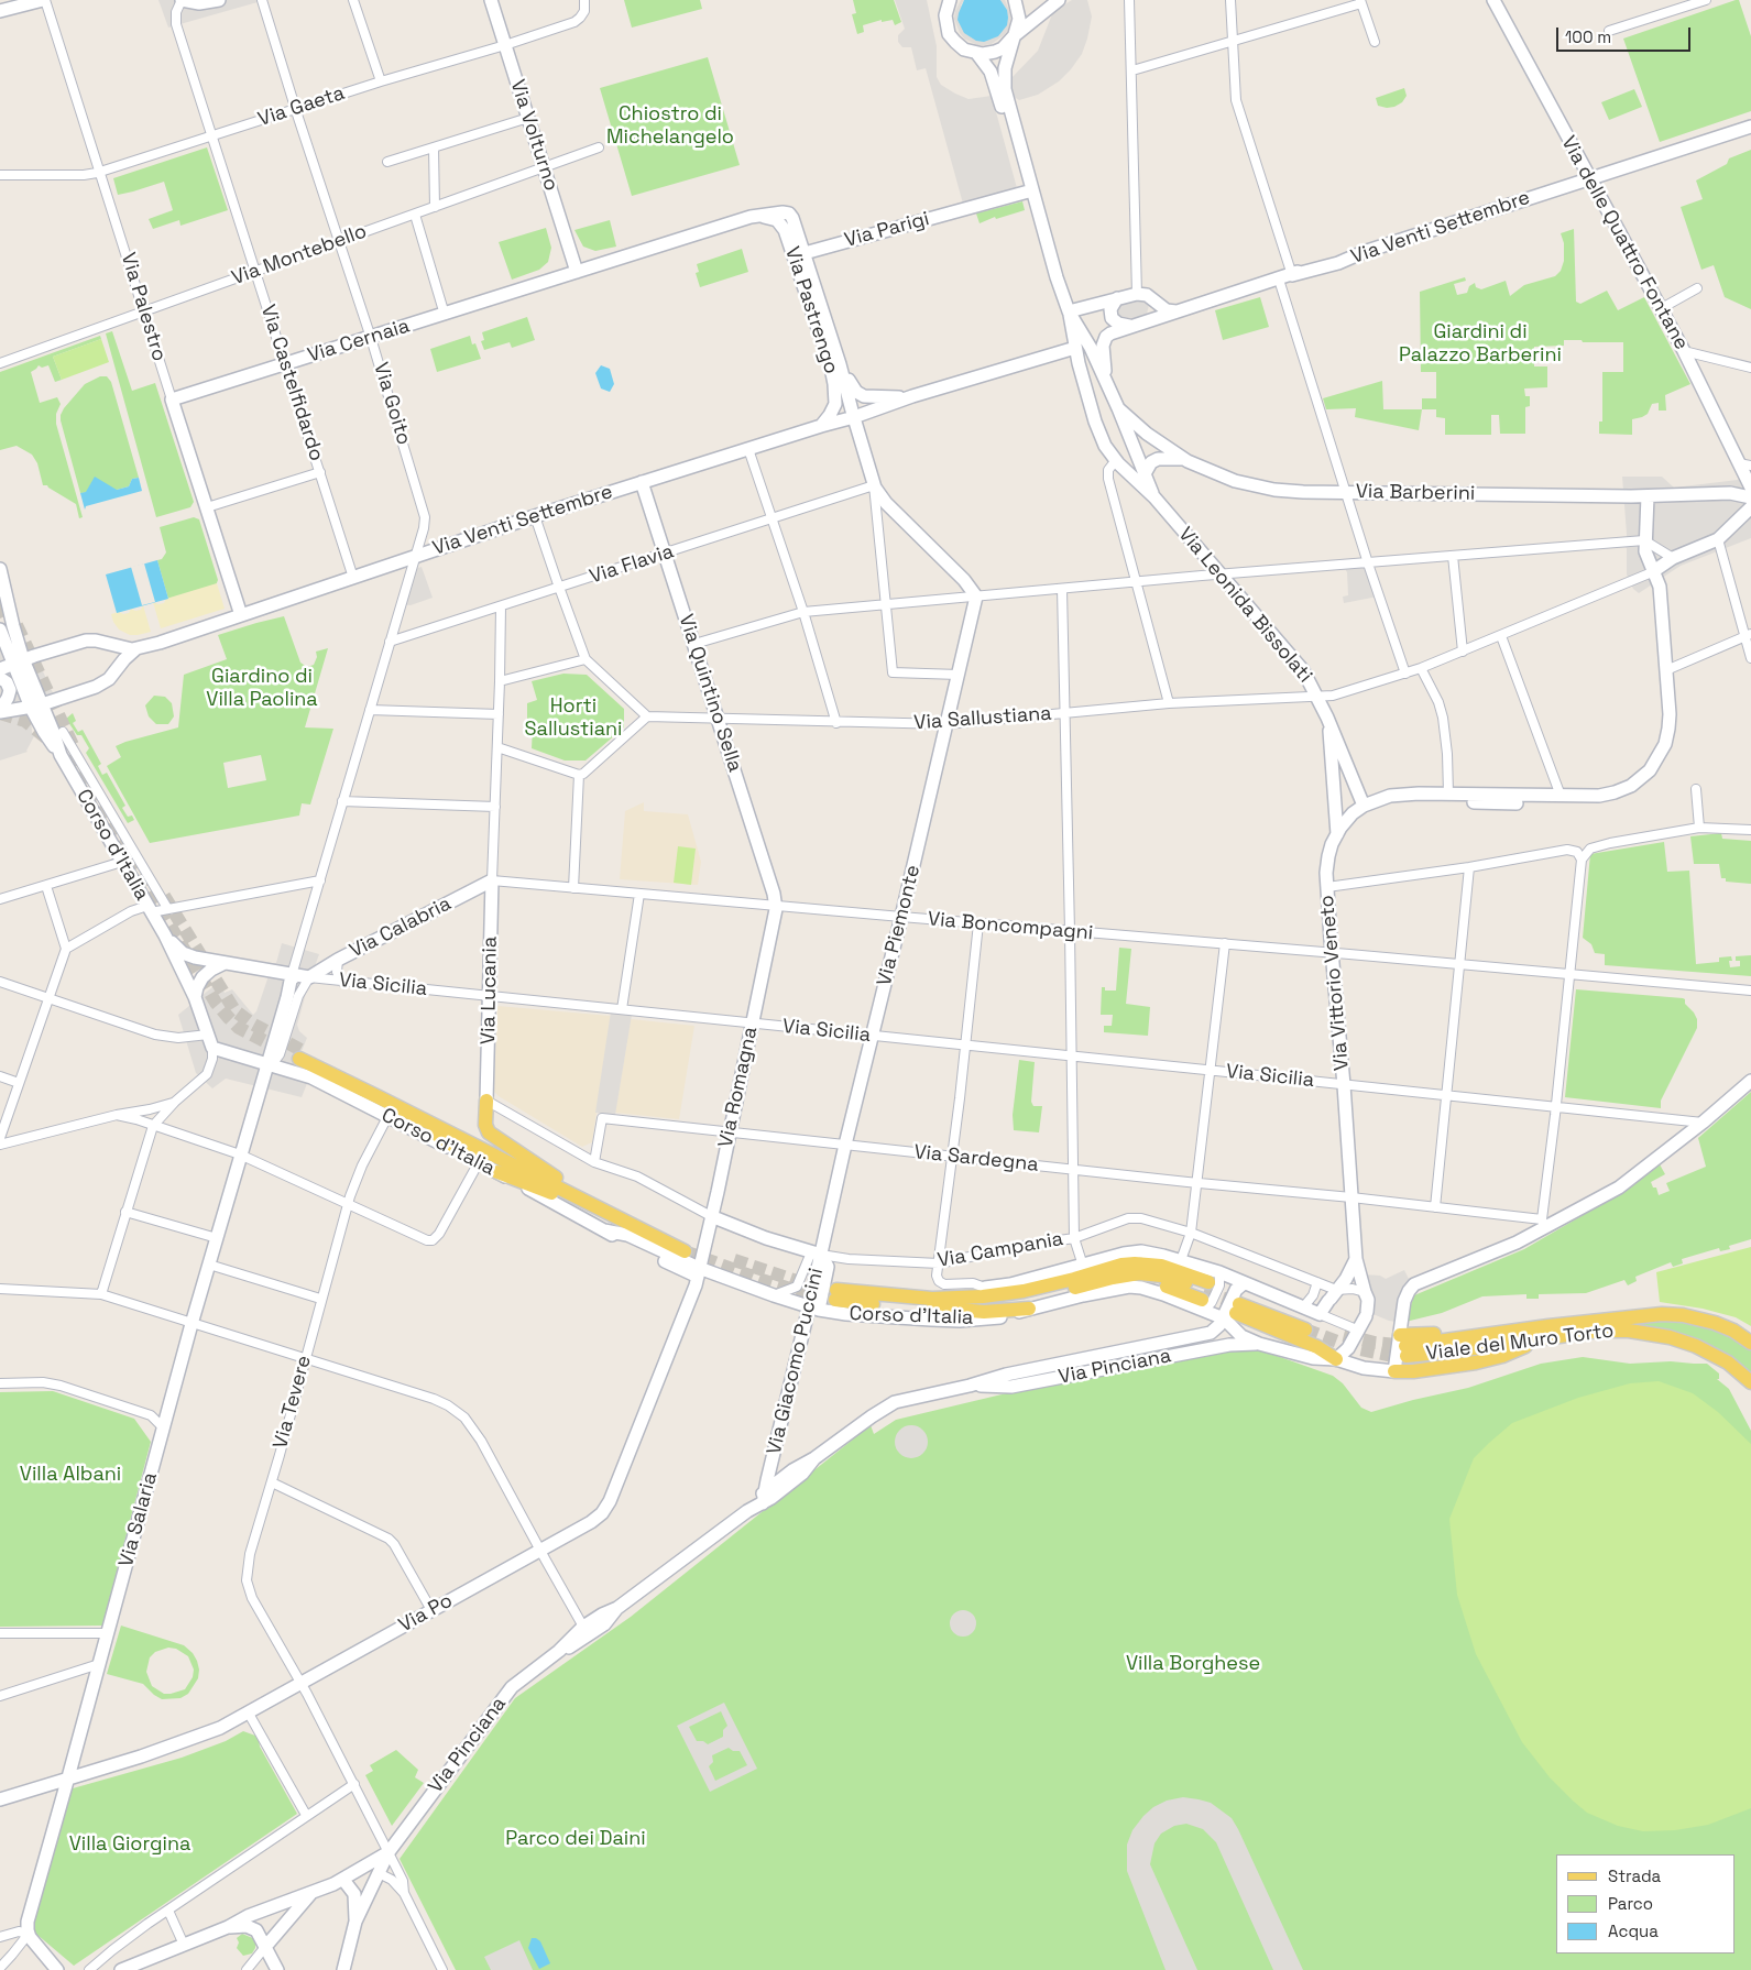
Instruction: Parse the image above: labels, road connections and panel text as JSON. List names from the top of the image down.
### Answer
{
  "streets": {
    "main road": ["Corso d'Italia", "Viale del Muro Torto"],
    "street": [
      "Via Gaeta",
      "Via Volturno",
      "Via Venti Settembre",
      "Via Parigi",
      "Via delle Quattro Fontane",
      "Via Montebello",
      "Via Palestro",
      "Via Pastrengo",
      "Via Cernaia",
      "Via Castelfidardo",
      "Via Goito",
      "Via Barberini",
      "Via Flavia",
      "Via Leonida Bissolati",
      "Via Quintino Sella",
      "Via Sallustiana",
      "Via Piemonte",
      "Via Boncompagni",
      "Via Calabria",
      "Via Vittorio Veneto",
      "Via Sicilia",
      "Via Lucania",
      "Via Romagna",
      "Via Sardegna",
      "Via Campania",
      "Via Giacomo Puccini",
      "Via Pinciana",
      "Via Tevere",
      "Via Salaria",
      "Via Po"
    ]
  },
  "crossings": [
    ["Via Gaeta", "Via Volturno"],
    ["Via Gaeta", "Via Palestro"],
    ["Via Gaeta", "Via Castelfidardo"],
    ["Via Gaeta", "Via Goito"],
    ["Via Volturno", "Via Montebello"],
    ["Via Volturno", "Via Cernaia"],
    ["Via Venti Settembre", "Via delle Quattro Fontane"],
    ["Via Venti Settembre", "Via Palestro"],
    ["Via Venti Settembre", "Via Pastrengo"],
    ["Via Venti Settembre", "Via Castelfidardo"],
    ["Via Venti Settembre", "Via Goito"],
    ["Via Venti Settembre", "Via Quintino Sella"],
    ["Via Venti Settembre", "Corso d'Italia"],
    ["Via Parigi", "Via Pastrengo"],
    ["Via Montebello", "Via Palestro"],
    ["Via Montebello", "Via Castelfidardo"],
    ["Via Montebello", "Via Goito"],
    ["Via Palestro", "Via Cernaia"],
    ["Via Pastrengo", "Via Flavia"],
    ["Via Cernaia", "Via Castelfidardo"],
    ["Via Cernaia", "Via Goito"],
    ["Via Goito", "Via Flavia"],
    ["Via Goito", "Corso d'Italia"],
    ["Via Goito", "Via Salaria"],
    ["Via Barberini", "Via Vittorio Veneto"],
    ["Via Flavia", "Via Quintino Sella"],
    ["Via Leonida Bissolati", "Via Sallustiana"],
    ["Via Leonida Bissolati", "Via Vittorio Veneto"],
    ["Via Quintino Sella", "Via Sallustiana"],
    ["Via Quintino Sella", "Via Boncompagni"],
    ["Via Quintino Sella", "Via Romagna"],
    ["Via Sallustiana", "Via Piemonte"],
    ["Via Sallustiana", "Via Vittorio Veneto"],
    ["Corso d'Italia", "Via Calabria"],
    ["Corso d'Italia", "Via Vittorio Veneto"],
    ["Corso d'Italia", "Via Sicilia"],
    ["Corso d'Italia", "Via Romagna"],
    ["Corso d'Italia", "Via Giacomo Puccini"],
    ["Corso d'Italia", "Via Pinciana"],
    ["Corso d'Italia", "Via Tevere"],
    ["Corso d'Italia", "Via Salaria"],
    ["Corso d'Italia", "Via Po"],
    ["Via Piemonte", "Via Boncompagni"],
    ["Via Piemonte", "Via Sicilia"],
    ["Via Piemonte", "Via Sardegna"],
    ["Via Piemonte", "Via Campania"],
    ["Via Piemonte", "Via Giacomo Puccini"],
    ["Via Boncompagni", "Via Calabria"],
    ["Via Boncompagni", "Via Vittorio Veneto"],
    ["Via Boncompagni", "Via Lucania"],
    ["Via Boncompagni", "Via Romagna"],
    ["Via Calabria", "Via Sicilia"],
    ["Via Calabria", "Via Lucania"],
    ["Via Vittorio Veneto", "Via Sicilia"],
    ["Via Vittorio Veneto", "Via Sardegna"],
    ["Via Vittorio Veneto", "Via Campania"],
    ["Via Sicilia", "Via Lucania"],
    ["Via Sicilia", "Via Romagna"],
    ["Via Lucania", "Via Campania"],
    ["Via Romagna", "Via Sardegna"],
    ["Via Romagna", "Via Campania"],
    ["Via Romagna", "Via Po"],
    ["Via Sardegna", "Via Campania"],
    ["Via Campania", "Via Giacomo Puccini"],
    ["Via Giacomo Puccini", "Via Pinciana"],
    ["Via Pinciana", "Via Tevere"],
    ["Via Tevere", "Via Po"],
    ["Via Salaria", "Via Po"]
  ],
  "parks": [
    "Chiostro di Michelangelo",
    "Giardini di Palazzo Barberini",
    "Giardino di Villa Paolina",
    "Horti Sallustiani",
    "Villa Albani",
    "Villa Borghese",
    "Parco dei Daini",
    "Villa Giorgina"
  ],
  "legend": ["Strada", "Parco", "Acqua"],
  "scale_bar": "100 m"
}
